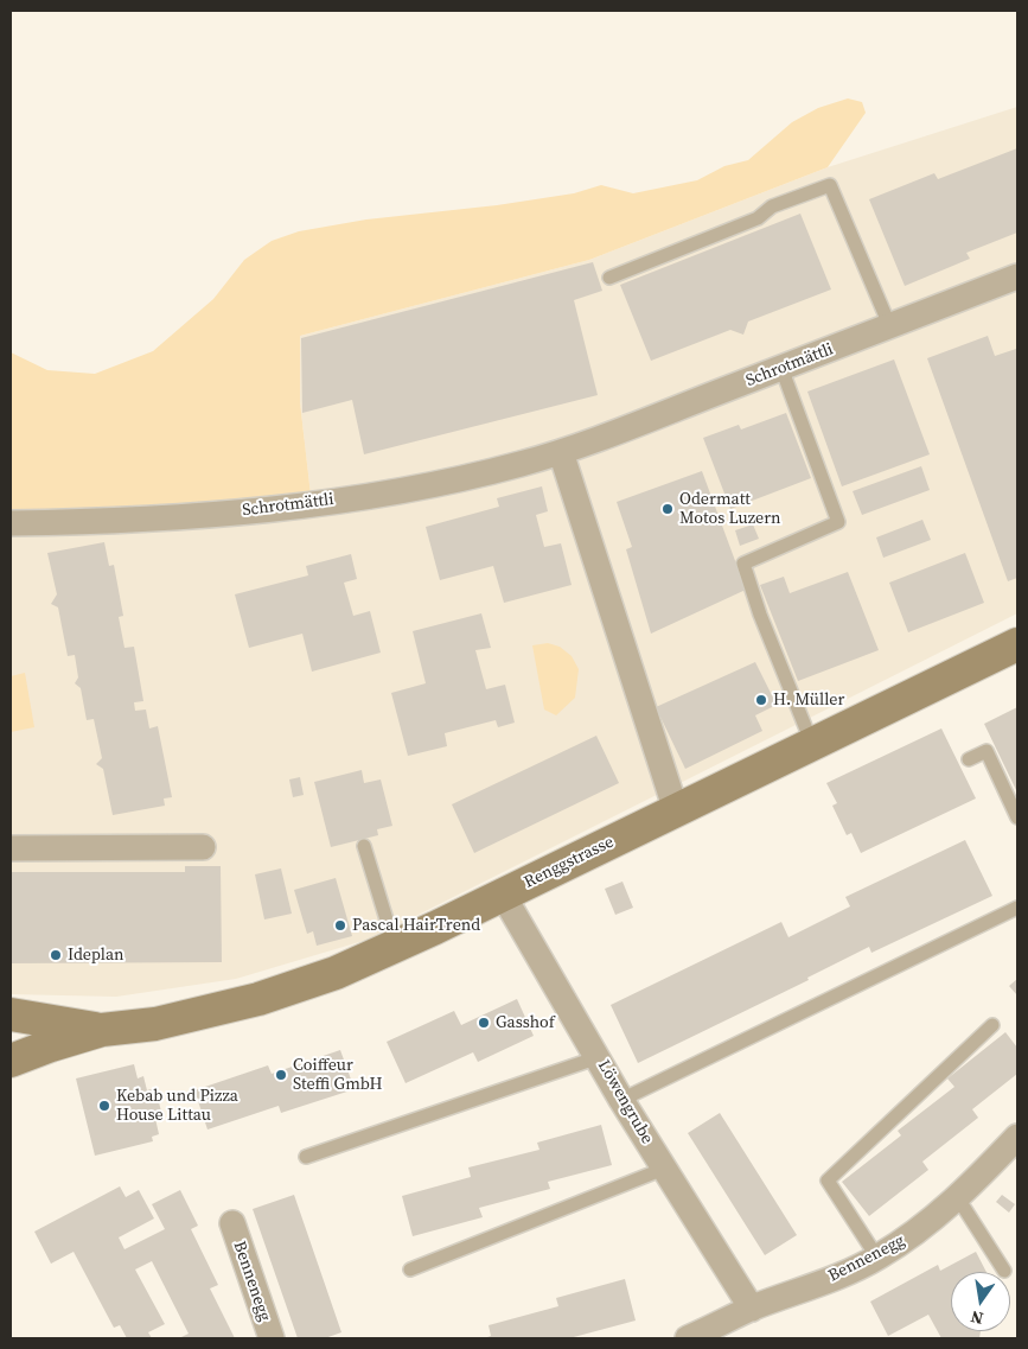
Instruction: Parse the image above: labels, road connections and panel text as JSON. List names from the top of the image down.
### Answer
{
  "streets": {
    "main road": ["Renggstrasse"],
    "street": ["Schrotmättli", "Löwengrube", "Bennenegg"]
  },
  "crossings": [
    ["Renggstrasse", "Löwengrube"],
    ["Löwengrube", "Bennenegg"]
  ],
  "places": [
    "Odermatt Motos Luzern",
    "H. Müller",
    "Pascal HairTrend",
    "Ideplan",
    "Gasshof",
    "Coiffeur Steffi GmbH",
    "Kebab und Pizza House Littau"
  ],
  "north": "bottom"
}
